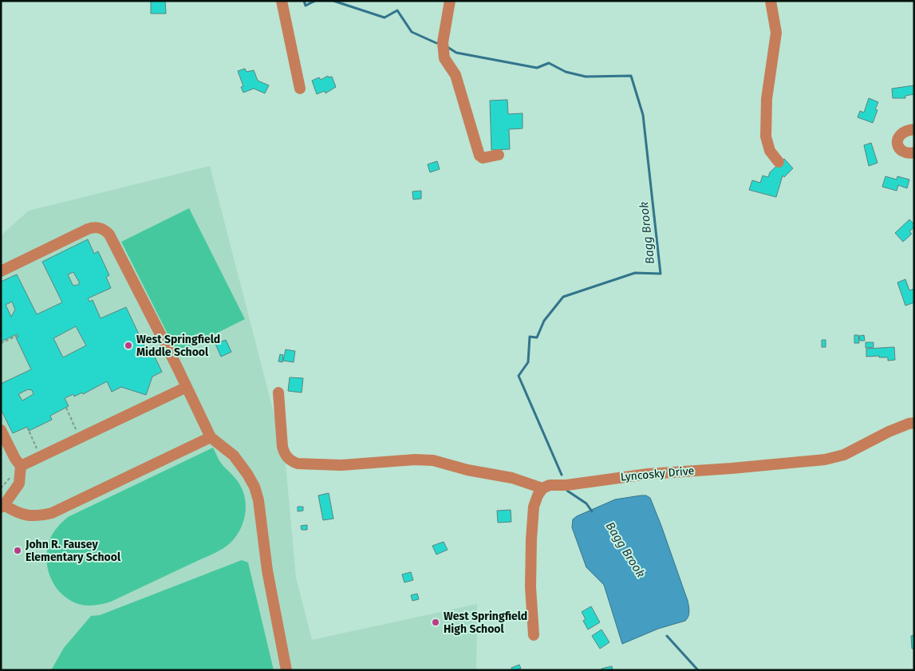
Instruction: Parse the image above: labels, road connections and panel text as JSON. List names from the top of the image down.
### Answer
{
  "streets": {
    "street": ["Lyncosky Drive"]
  },
  "water": ["Bagg Brook"],
  "places": ["West Springfield Middle School", "John R. Fausey Elementary School", "West Springfield High School"]
}
